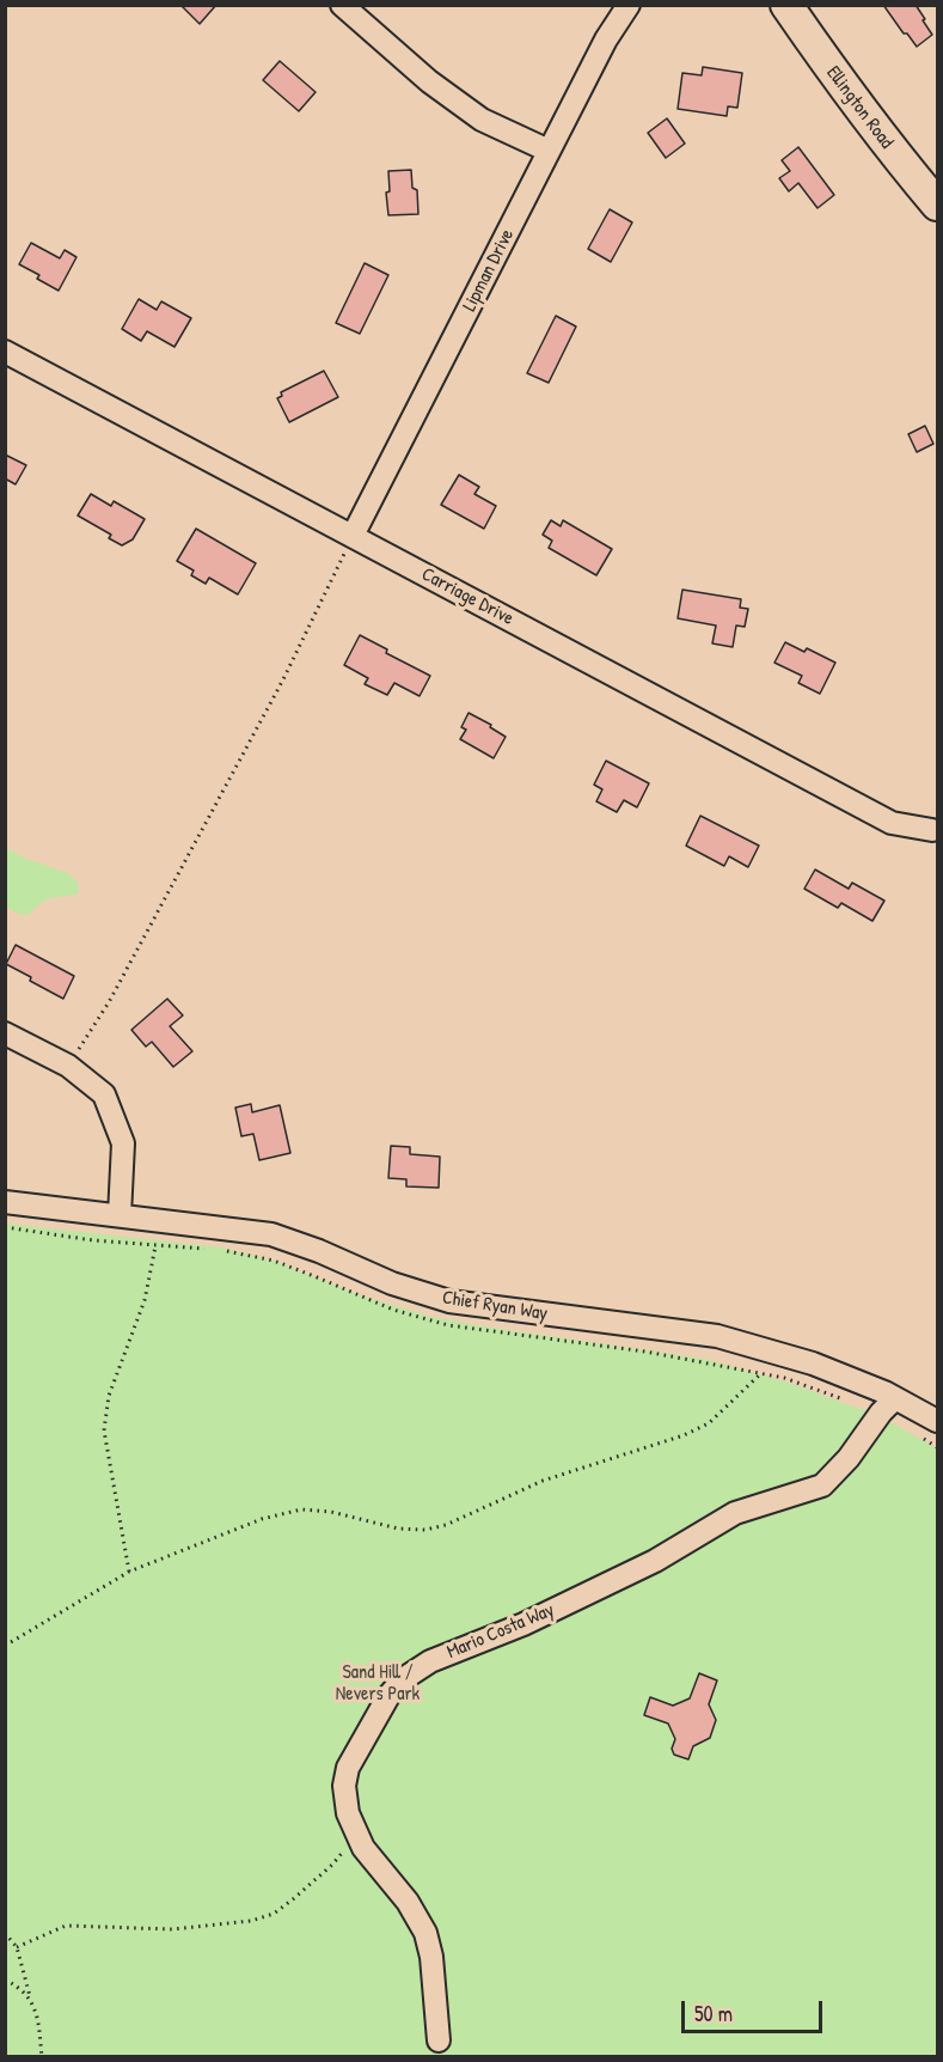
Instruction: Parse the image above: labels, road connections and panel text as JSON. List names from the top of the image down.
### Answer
{
  "streets": {
    "main road": ["Ellington Road"],
    "street": [
      "Lipman Drive",
      "Carriage Drive",
      "Chief Ryan Way",
      "Mario Costa Way"
    ]
  },
  "crossings": [
    ["Lipman Drive", "Carriage Drive"],
    ["Chief Ryan Way", "Mario Costa Way"]
  ],
  "parks": ["Sand Hill / Nevers Park"],
  "scale_bar": "50 m"
}
